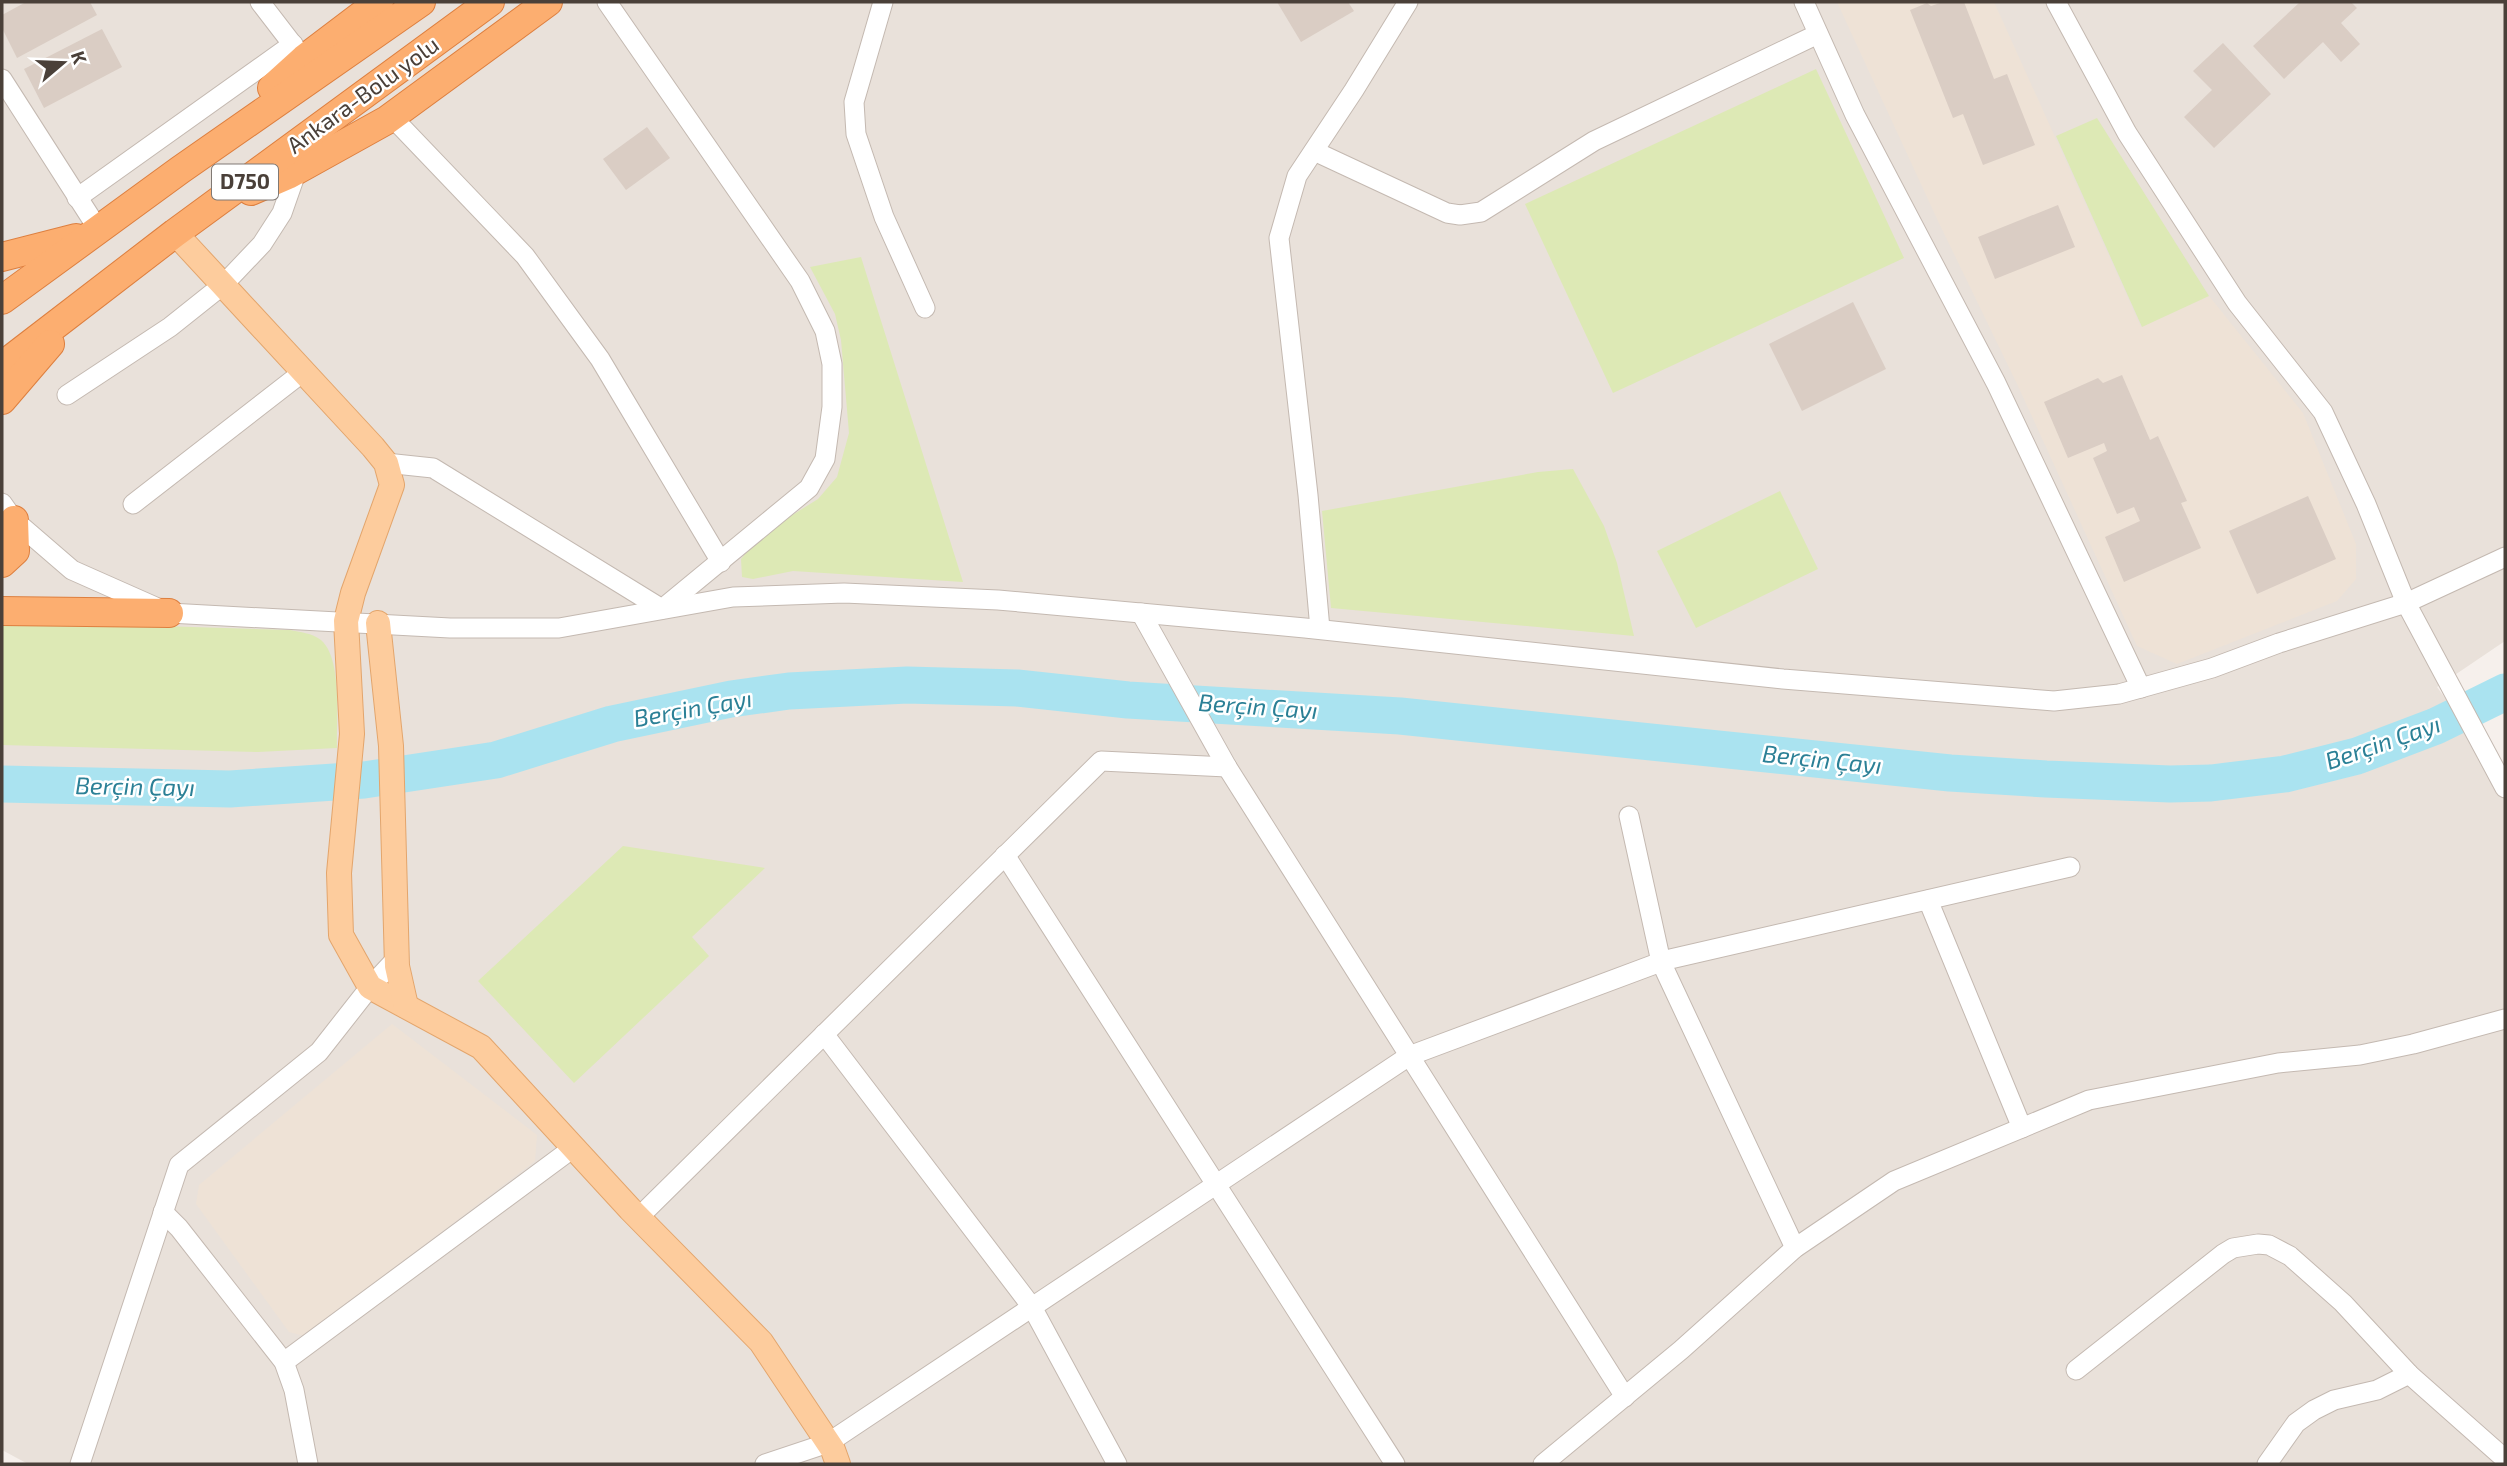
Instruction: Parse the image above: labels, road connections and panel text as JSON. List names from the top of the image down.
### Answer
{
  "streets": {
    "highway": ["Ankara-Bolu yolu", "D750"]
  },
  "water": ["Berçin Çayı"],
  "north": "right"
}
